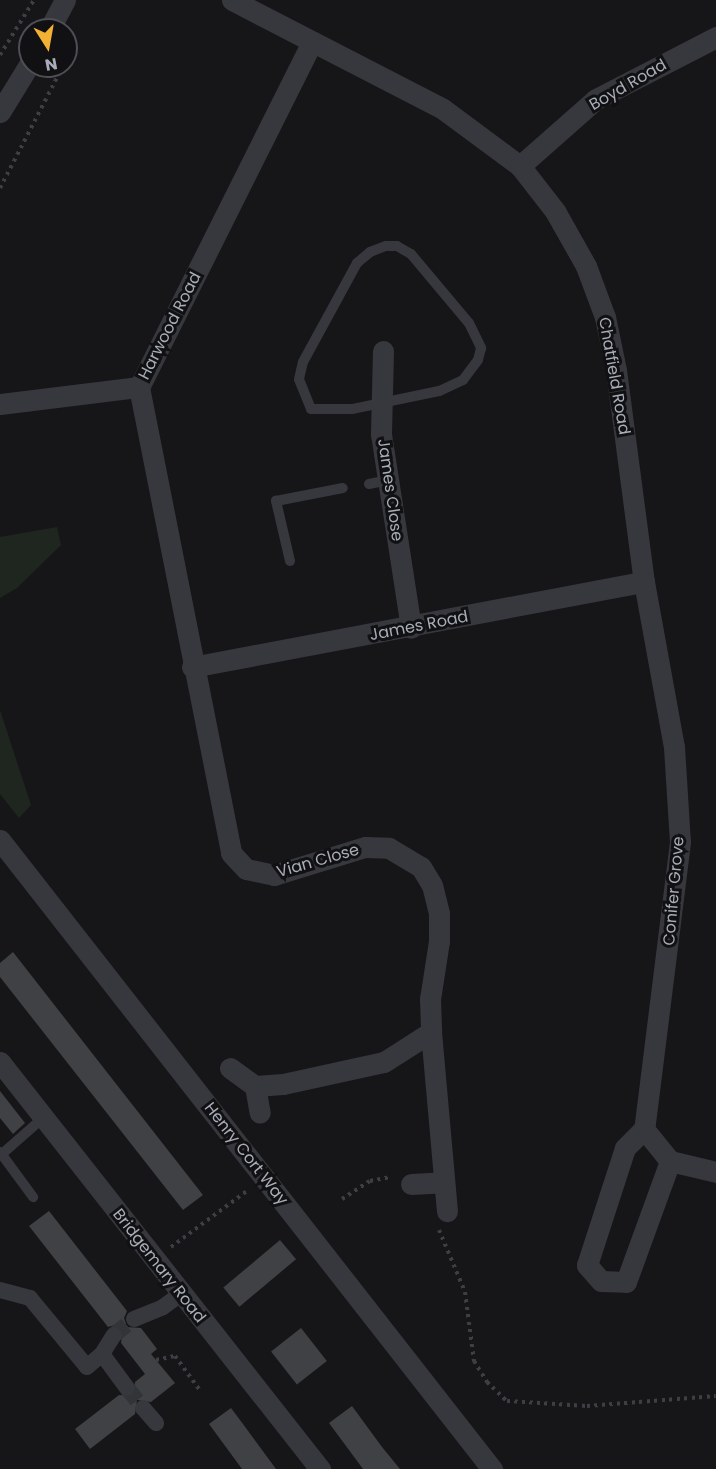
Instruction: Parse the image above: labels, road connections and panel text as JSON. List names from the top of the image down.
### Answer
{
  "streets": {
    "street": [
      "Boyd Road",
      "Harwood Road",
      "Chatfield Road",
      "James Close",
      "James Road",
      "Vian Close",
      "Conifer Grove",
      "Henry Cort Way",
      "Bridgemary Road"
    ]
  },
  "crossings": [
    ["Boyd Road", "Chatfield Road"],
    ["Harwood Road", "Chatfield Road"],
    ["Harwood Road", "James Road"],
    ["Harwood Road", "Vian Close"],
    ["Chatfield Road", "James Road"],
    ["Chatfield Road", "Conifer Grove"],
    ["James Close", "James Road"],
    ["James Road", "Vian Close"],
    ["James Road", "Conifer Grove"]
  ],
  "north": "bottom"
}
